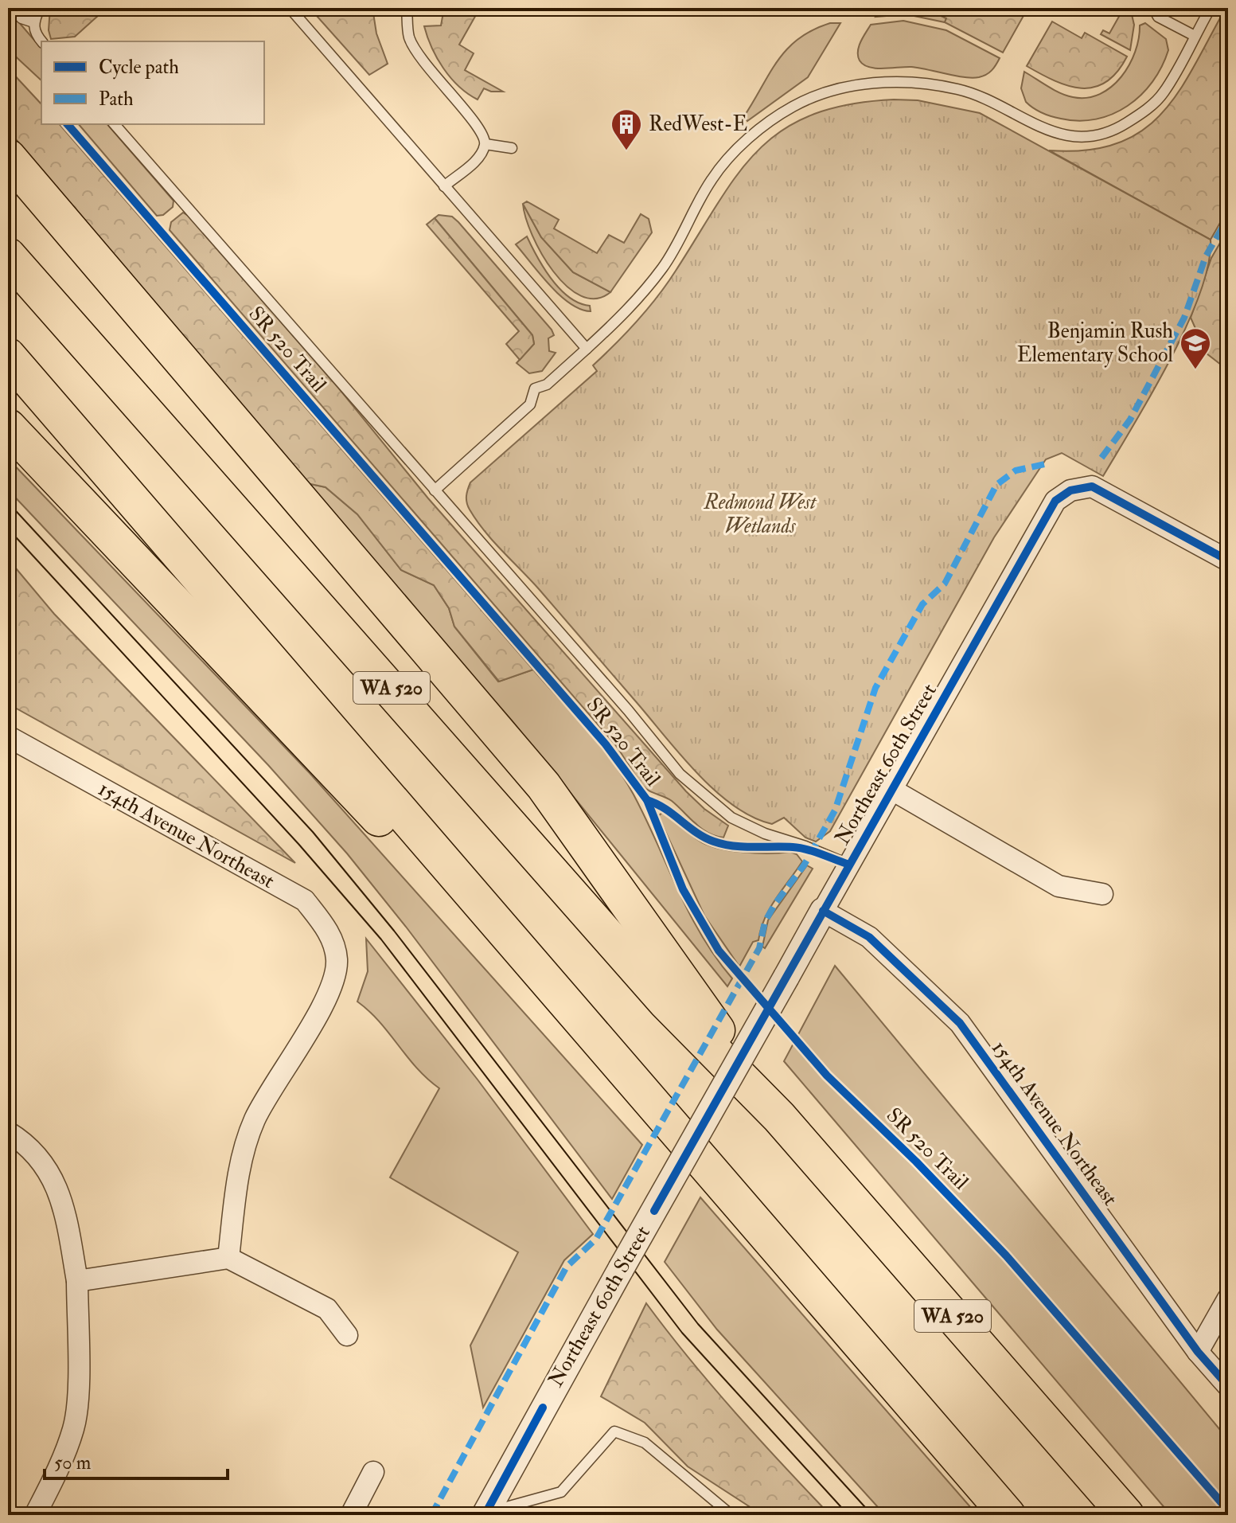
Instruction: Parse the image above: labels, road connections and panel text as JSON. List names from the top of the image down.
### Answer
{
  "streets": {
    "highway": ["WA 520"],
    "street": ["Northeast 60th Street", "154th Avenue Northeast"],
    "cycle path": ["SR 520 Trail"]
  },
  "crossings": [
    ["Northeast 60th Street", "154th Avenue Northeast"]
  ],
  "parks": ["Redmond West Wetlands"],
  "places": {
    "building": ["RedWest-E"],
    "school or university": ["Benjamin Rush Elementary School"]
  },
  "legend": ["Cycle path", "Path"],
  "scale_bar": "50 m"
}
